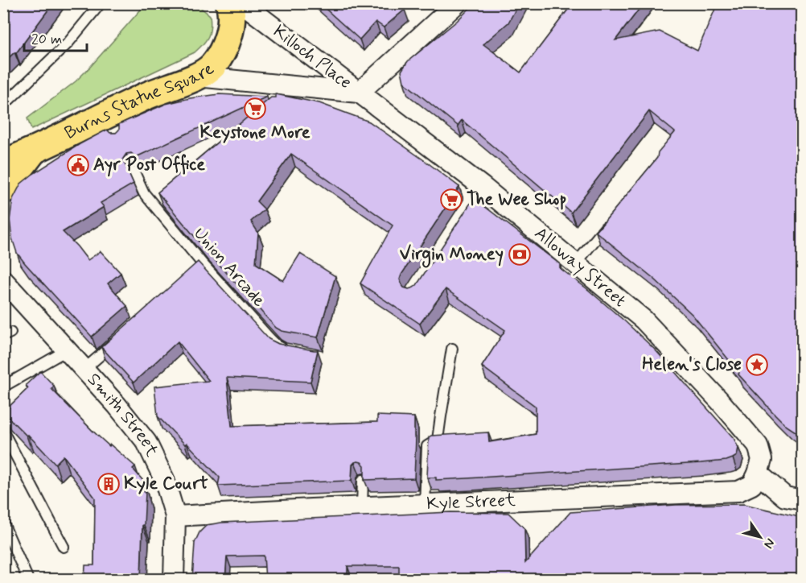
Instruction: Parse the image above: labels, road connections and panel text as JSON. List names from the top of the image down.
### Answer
{
  "streets": {
    "main road": ["Burns Statue Square"],
    "street": [
      "Killoch Place",
      "Alloway Street",
      "Smith Street",
      "Kyle Street"
    ],
    "lane": ["Union Arcade"]
  },
  "crossings": [
    ["Killoch Place", "Alloway Street"],
    ["Alloway Street", "Kyle Street"],
    ["Smith Street", "Kyle Street"]
  ],
  "places": {
    "supermarket": ["Keystone More", "The Wee Shop"],
    "public building": ["Ayr Post Office"],
    "bank": ["Virgin Money"],
    "place": ["Helen's Close"],
    "building": ["Kyle Court"]
  },
  "scale_bar": "20 m",
  "north": "bottom right"
}
